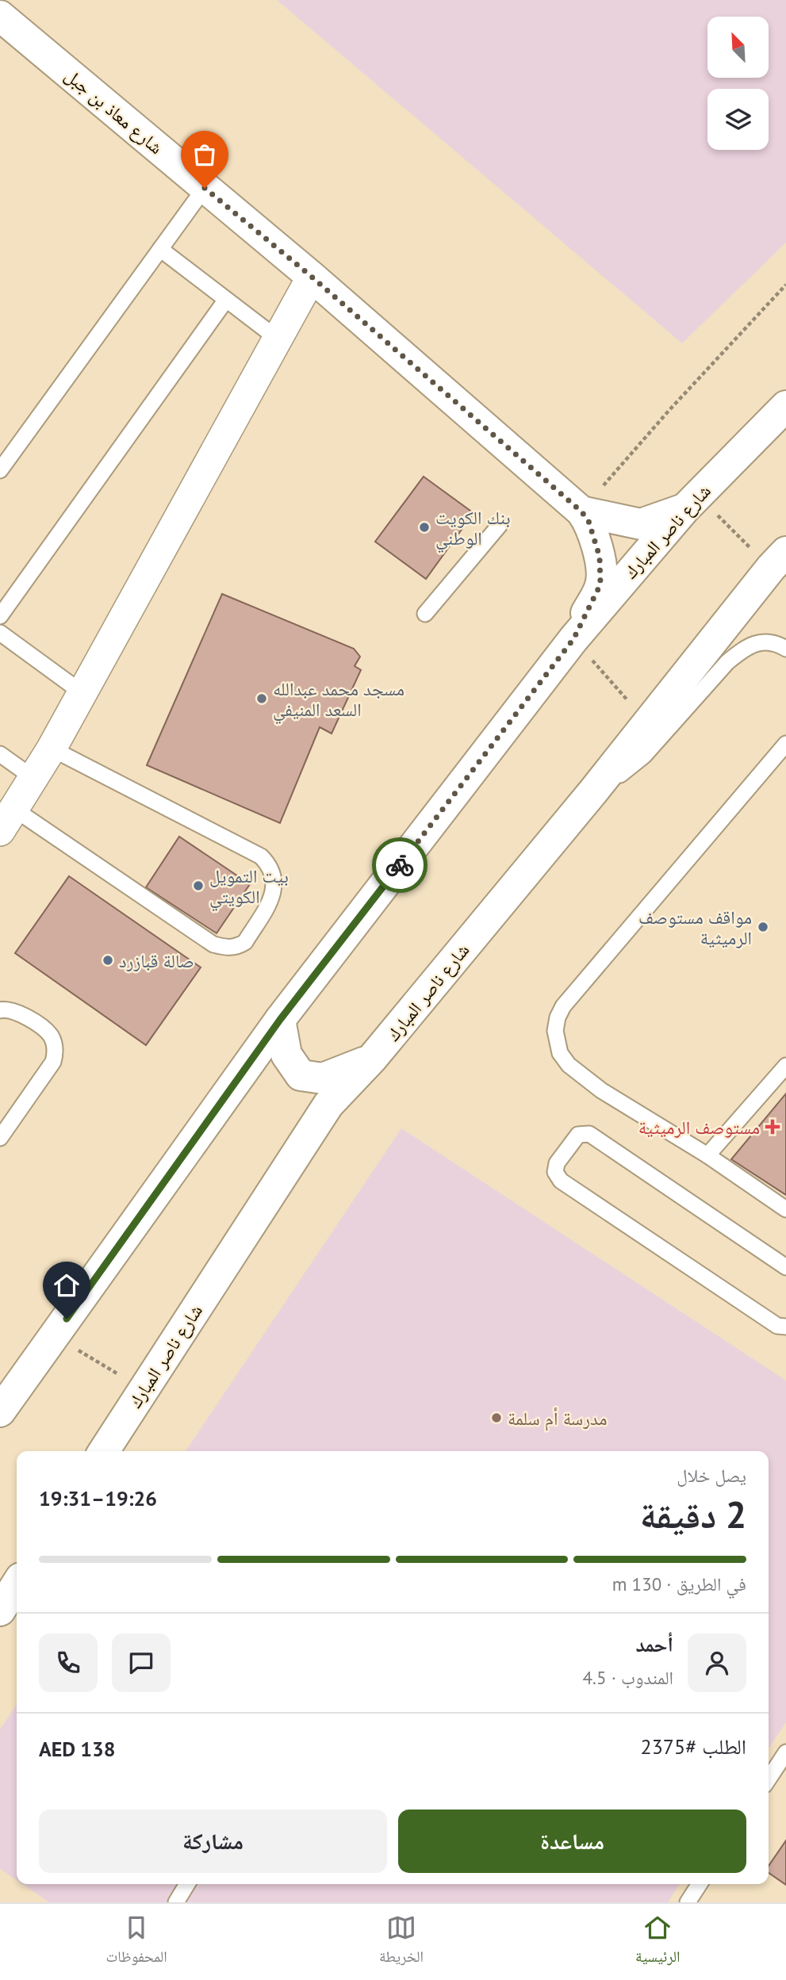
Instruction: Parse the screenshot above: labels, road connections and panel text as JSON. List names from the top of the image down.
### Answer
{
  "streets": {
    "street": ["شارع معاذ بن جبل", "شارع ناصر المبارك"]
  },
  "crossings": [
    ["شارع معاذ بن جبل", "شارع ناصر المبارك"]
  ],
  "places": {
    "other": [
      "بنك الكويت الوطني",
      "مسجد محمد عبدالله السعد المنيفي",
      "بيت التمويل الكويتي",
      "مواقف مستوصف الرميثية",
      "صالة قبازرد",
      "مدرسة أم سلمة"
    ],
    "health": ["مستوصف الرميثية"]
  },
  "north": "top left",
  "page": {
    "heading": ["2 دقيقة", "يصل خلال", "19:26–19:31"],
    "panel": [
      "أحمد",
      "المندوب · 4.5",
      "الطلب #2375",
      "AED 138"
    ],
    "bar": "في الطريق · 130 m",
    "buttons": ["مساعدة", "مشاركة"],
    "tabs": ["الرئيسية", "الخريطة", "المحفوظات"]
  }
}
